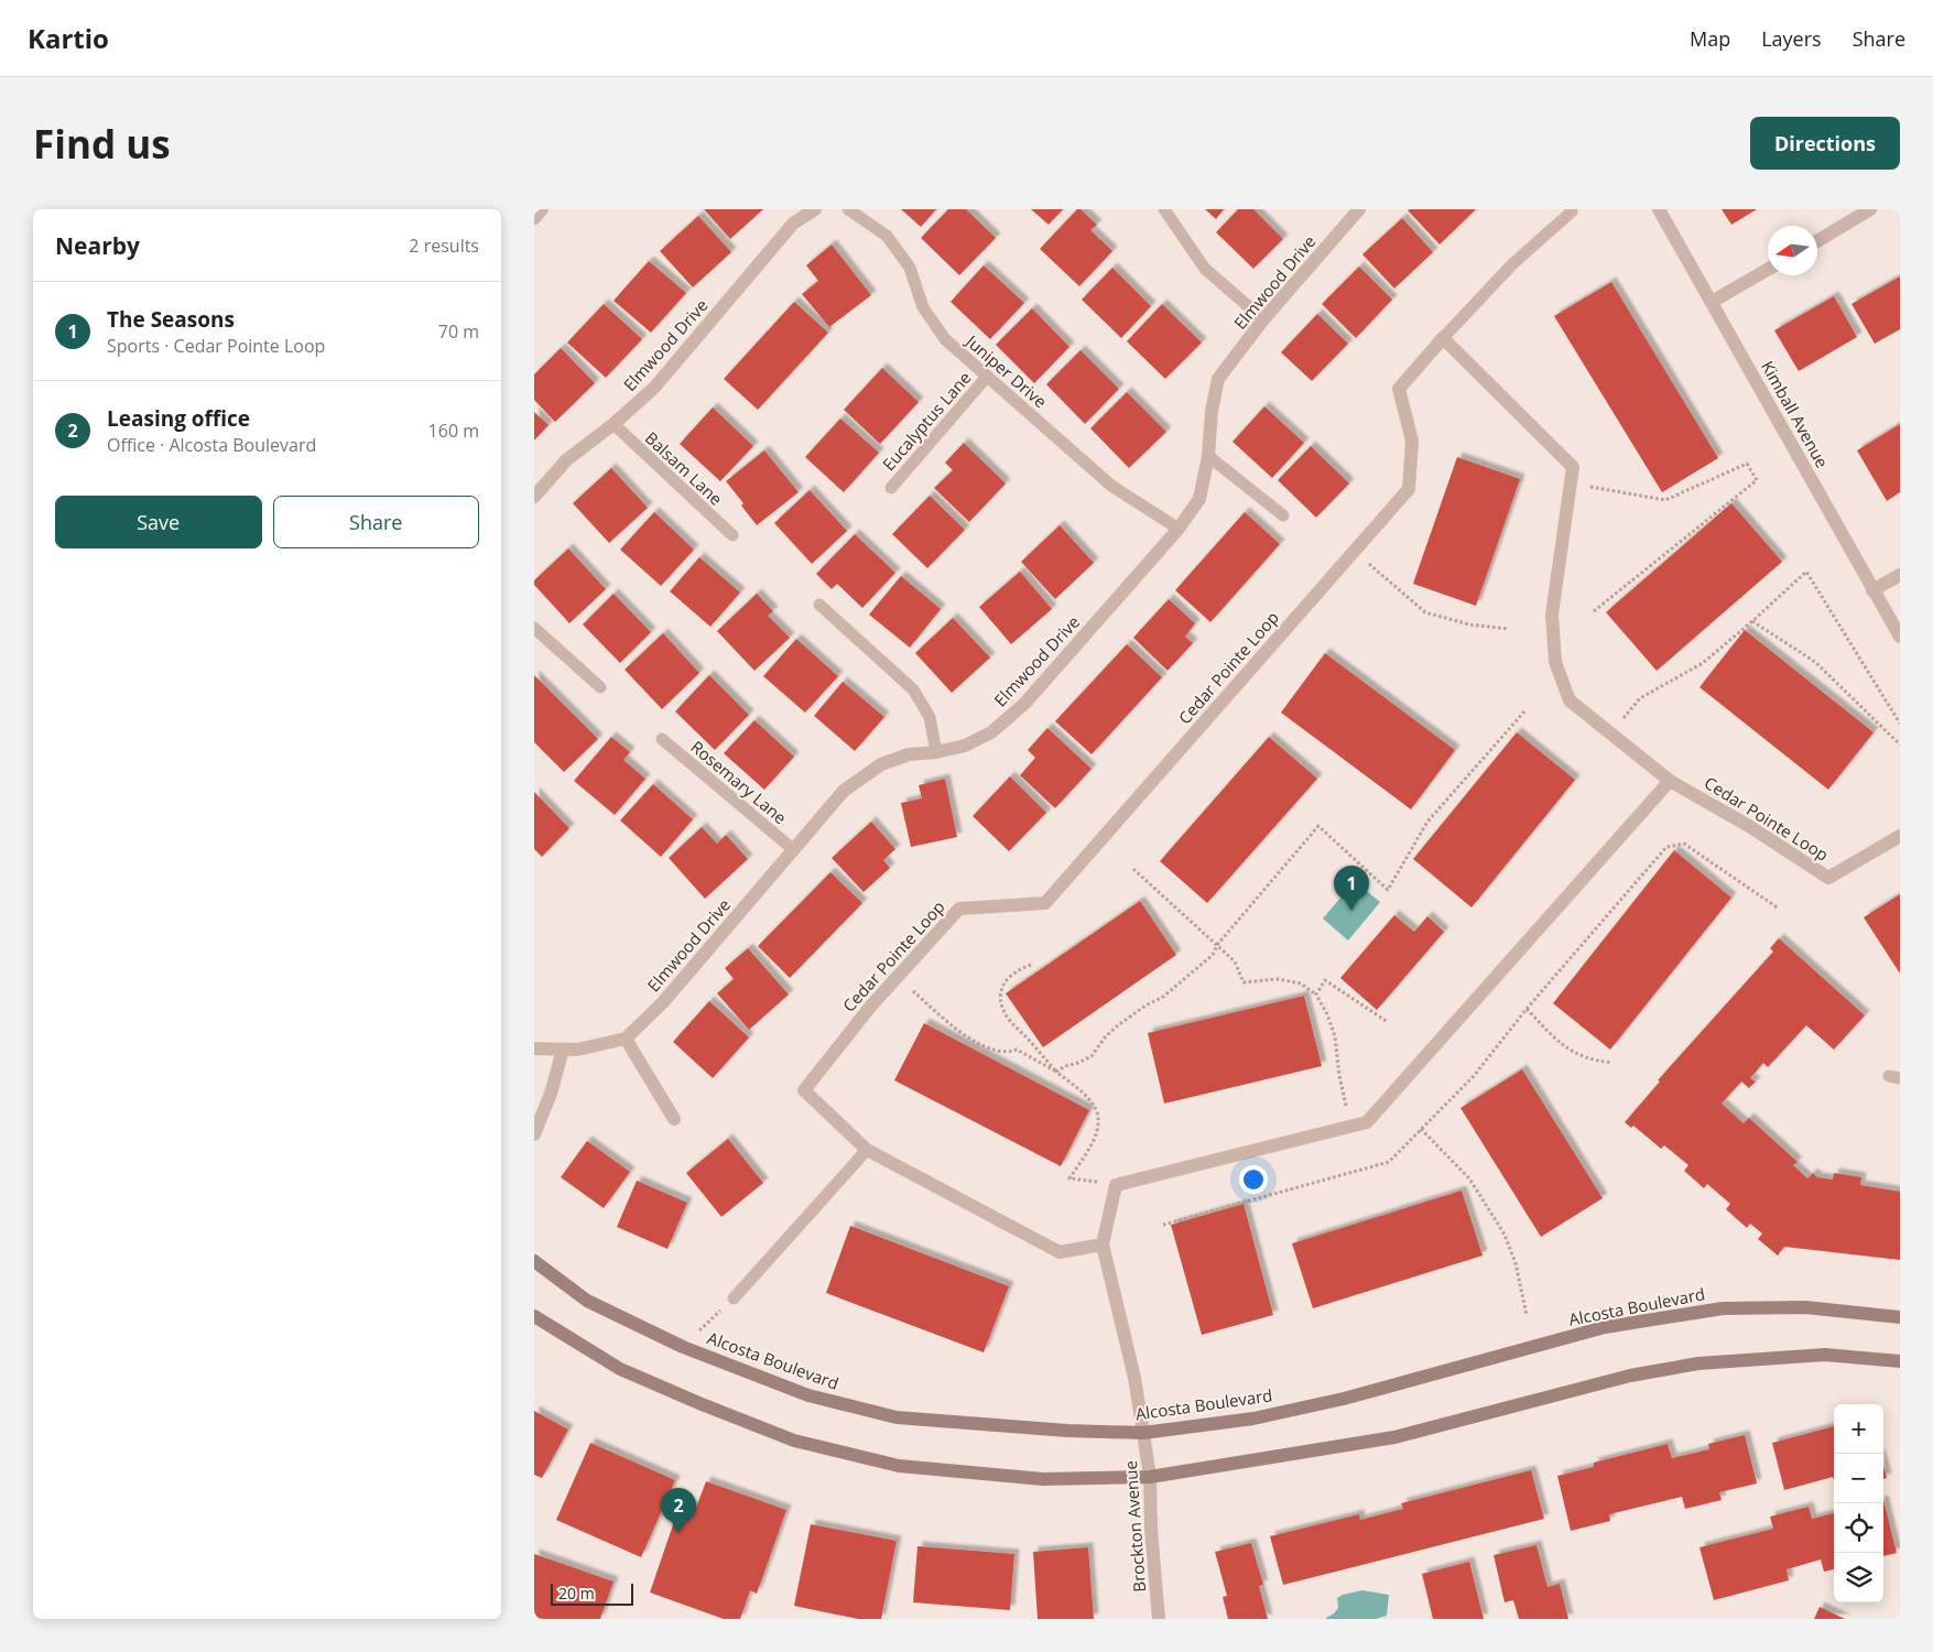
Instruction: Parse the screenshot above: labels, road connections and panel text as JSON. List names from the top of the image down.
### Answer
{
  "streets": {
    "main road": ["Alcosta Boulevard"],
    "street": [
      "Elmwood Drive",
      "Kimball Avenue",
      "Cedar Pointe Loop",
      "Brockton Avenue"
    ],
    "lane": [
      "Juniper Drive",
      "Eucalyptus Lane",
      "Balsam Lane",
      "Rosemary Lane"
    ]
  },
  "crossings": [
    ["Elmwood Drive", "Juniper Drive"],
    ["Elmwood Drive", "Balsam Lane"],
    ["Elmwood Drive", "Rosemary Lane"],
    ["Juniper Drive", "Eucalyptus Lane"],
    ["Alcosta Boulevard", "Brockton Avenue"]
  ],
  "scale_bar": "20 m",
  "north": "left",
  "page": {
    "header": "Kartio",
    "nav": ["Map", "Layers", "Share"],
    "buttons": [
      "Directions",
      ["Save", "Share"]
    ],
    "title": "Find us",
    "heading": ["Nearby", "2 results"],
    "list": [
      {
        "mark": "1",
        "name": "The Seasons",
        "note": "Sports · Cedar Pointe Loop",
        "value": "70 m"
      },
      {
        "mark": "2",
        "name": "Leasing office",
        "note": "Office · Alcosta Boulevard",
        "value": "160 m"
      }
    ],
    "pins": ["1", "2"],
    "map_buttons": ["+", "−"],
    "scale": "20 m"
  }
}
